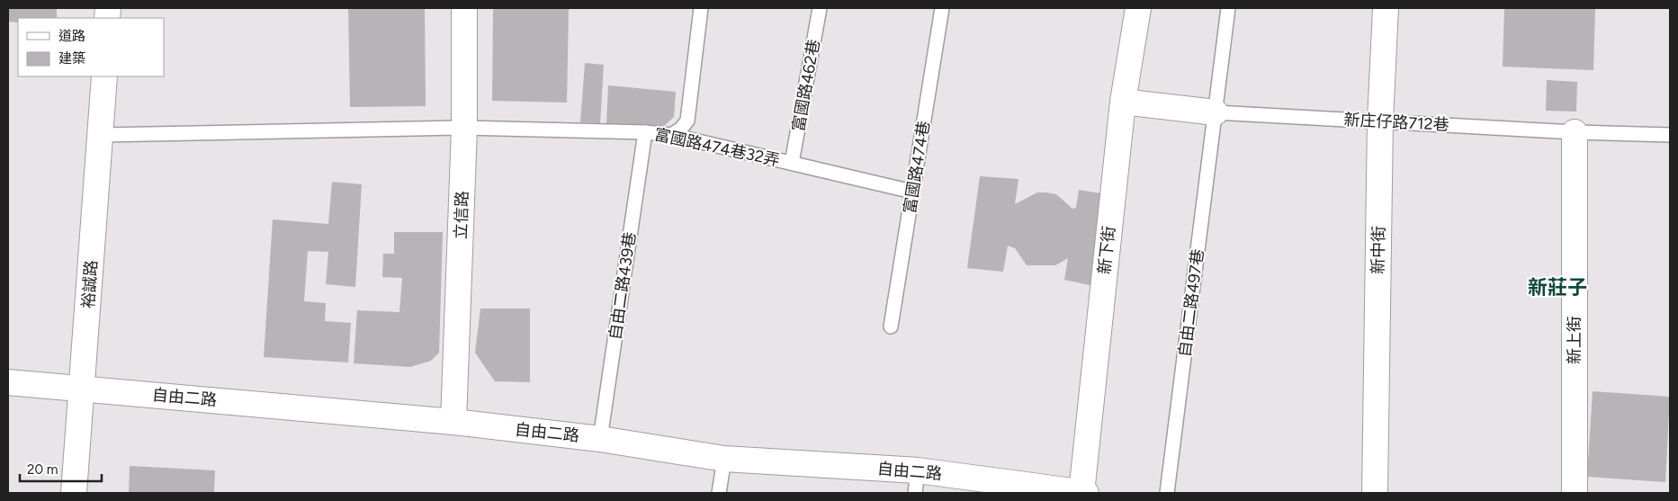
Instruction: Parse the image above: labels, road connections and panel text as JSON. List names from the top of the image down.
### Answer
{
  "streets": {
    "street": [
      "新庄仔路712巷",
      "立信路",
      "新下街",
      "新中街",
      "裕誠路",
      "新上街",
      "自由二路"
    ],
    "lane": [
      "富國路462巷",
      "富國路474巷32弄",
      "富國路474巷",
      "自由二路439巷",
      "自由二路497巷"
    ]
  },
  "crossings": [
    ["富國路462巷", "富國路474巷32弄"],
    ["新庄仔路712巷", "新下街"],
    ["新庄仔路712巷", "新中街"],
    ["新庄仔路712巷", "自由二路497巷"],
    ["新庄仔路712巷", "新上街"],
    ["富國路474巷32弄", "富國路474巷"],
    ["富國路474巷32弄", "立信路"],
    ["富國路474巷32弄", "裕誠路"],
    ["富國路474巷32弄", "自由二路439巷"],
    ["立信路", "自由二路"],
    ["新下街", "自由二路"],
    ["裕誠路", "自由二路"],
    ["自由二路439巷", "自由二路"]
  ],
  "districts": ["新莊子"],
  "legend": ["道路", "建築"],
  "scale_bar": "20 m"
}
